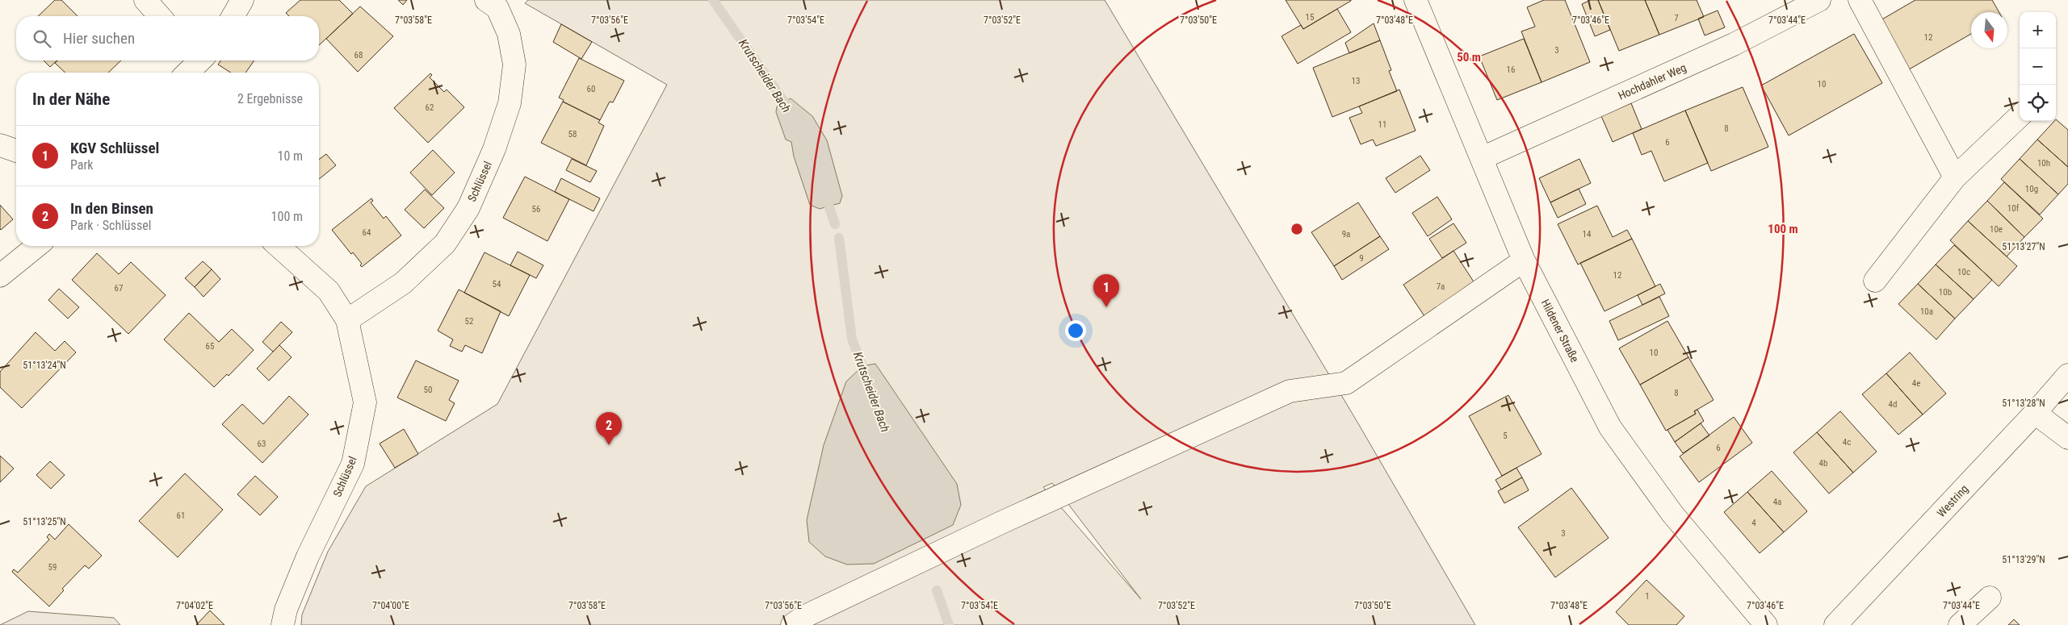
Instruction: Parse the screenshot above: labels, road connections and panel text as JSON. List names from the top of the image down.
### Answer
{
  "streets": {
    "street": [
      "Hochdahler Weg",
      "Schlüssel",
      "Hildener Straße",
      "Westring"
    ]
  },
  "crossings": [
    ["Hochdahler Weg", "Hildener Straße"]
  ],
  "water": ["Krutscheider Bach"],
  "house_numbers": [
    "15",
    "7",
    "12",
    "3",
    "68",
    "16",
    "13",
    "10",
    "60",
    "62",
    "11",
    "8",
    "58",
    "6",
    "10h",
    "10g",
    "10f",
    "56",
    "10e",
    "64",
    "9a",
    "14",
    "9",
    "10c",
    "12",
    "54",
    "7a",
    "67",
    "10b",
    "10a",
    "52",
    "65",
    "10",
    "4e",
    "50",
    "8",
    "4d",
    "5",
    "4c",
    "63",
    "6",
    "4b",
    "4a",
    "61",
    "4",
    "3",
    "59",
    "1"
  ],
  "north": "bottom",
  "page": {
    "map_buttons": ["+", "−"],
    "search": "Hier suchen",
    "heading": ["In der Nähe", "2 Ergebnisse"],
    "list": [
      {
        "mark": "1",
        "name": "KGV Schlüssel",
        "note": "Park",
        "value": "10 m"
      },
      {
        "mark": "2",
        "name": "In den Binsen",
        "note": "Park · Schlüssel",
        "value": "100 m"
      }
    ],
    "pins": ["1", "2"]
  },
  "coordinates": [
    "7°03'58\"E",
    "7°03'56\"E",
    "7°03'54\"E",
    "7°03'52\"E",
    "7°03'50\"E",
    "7°03'48\"E",
    "7°03'46\"E",
    "7°03'44\"E",
    "51°13'27\"N",
    "51°13'24\"N",
    "51°13'28\"N",
    "51°13'25\"N",
    "51°13'29\"N",
    "7°04'02\"E",
    "7°04'00\"E"
  ],
  "rings": ["50 m", "100 m"]
}
